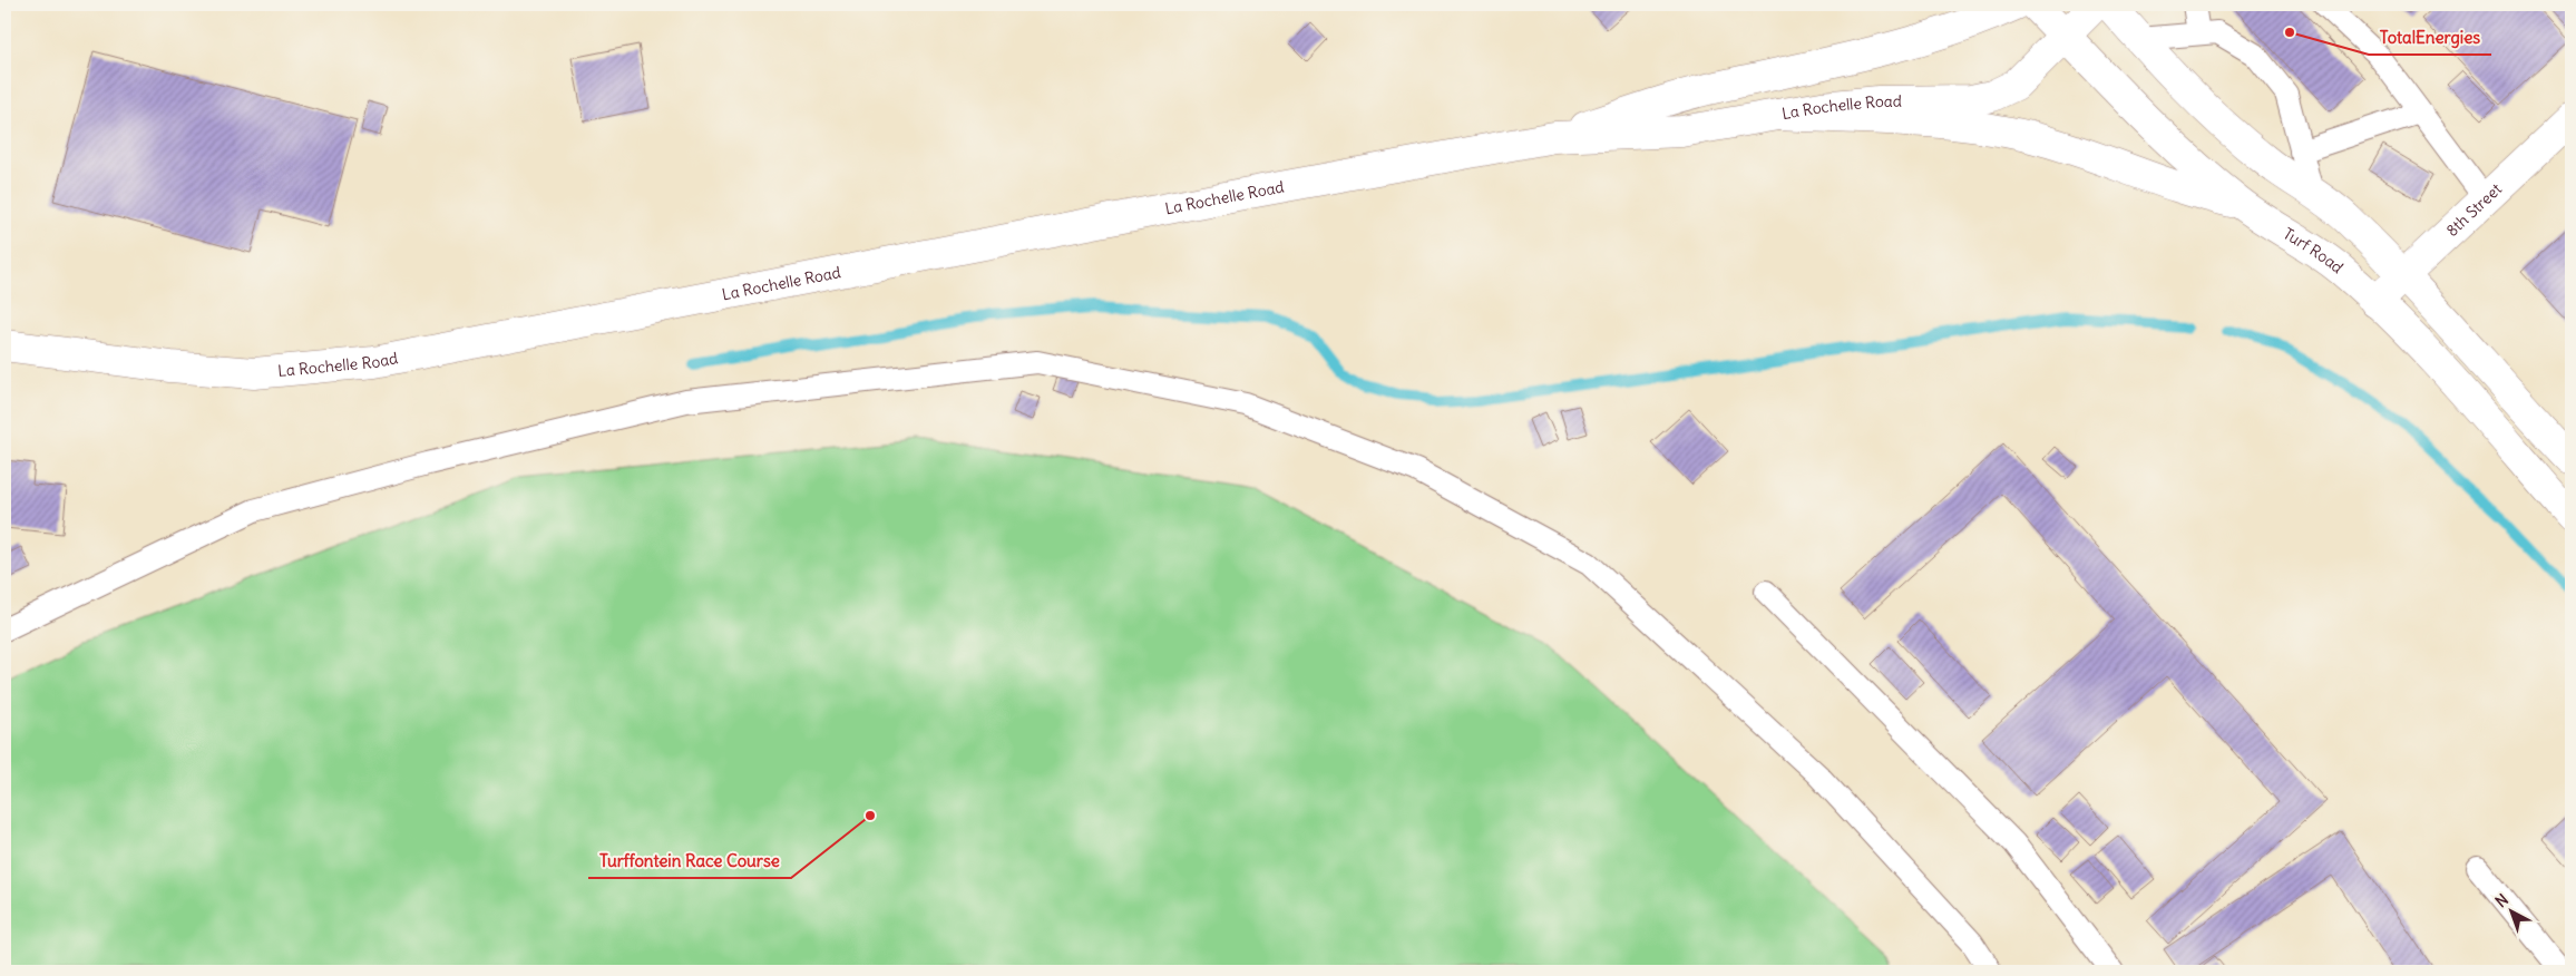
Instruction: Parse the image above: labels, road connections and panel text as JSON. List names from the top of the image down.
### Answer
{
  "streets": {
    "street": ["La Rochelle Road", "8th Street", "Turf Road"]
  },
  "crossings": [
    ["La Rochelle Road", "Turf Road"],
    ["8th Street", "Turf Road"]
  ],
  "places": ["TotalEnergies", "Turffontein Race Course"],
  "north": "top left"
}
